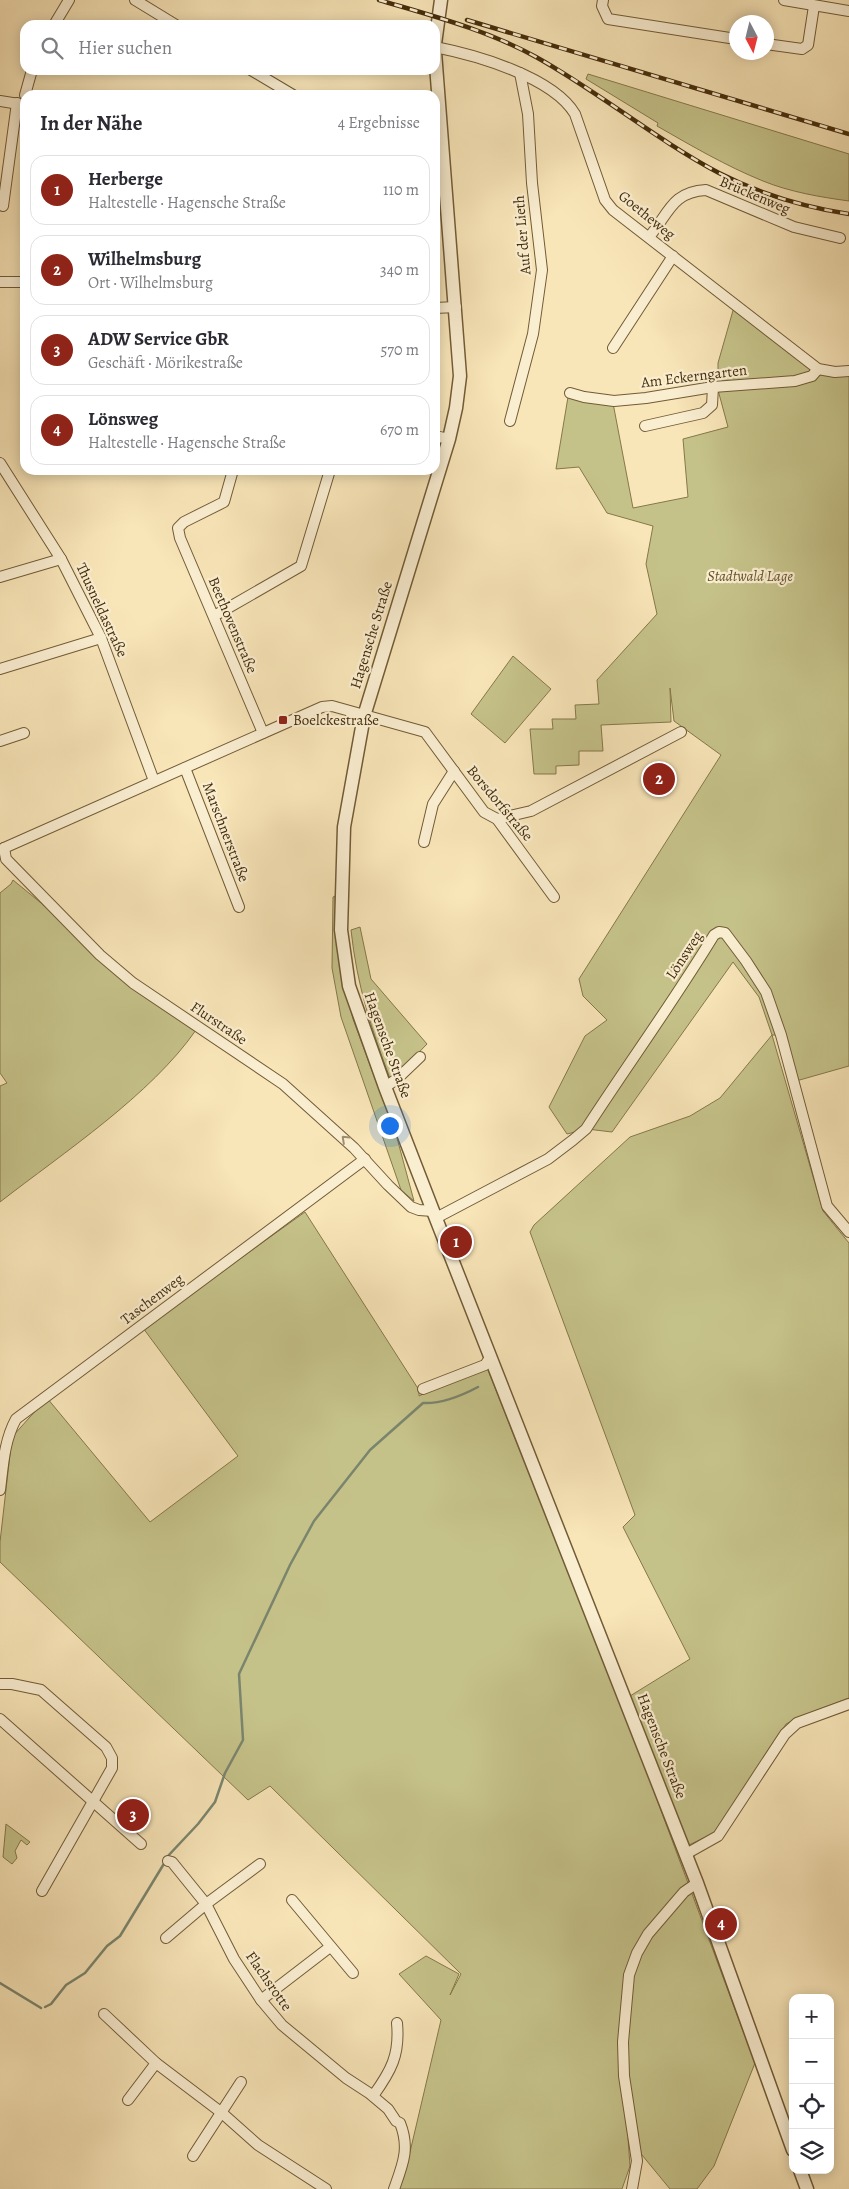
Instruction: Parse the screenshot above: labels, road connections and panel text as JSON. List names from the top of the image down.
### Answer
{
  "streets": {
    "street": [
      "Brückenweg",
      "Goetheweg",
      "Auf der Lieth",
      "Am Eckerngarten",
      "Thusneldastraße",
      "Beethovenstraße",
      "Hagensche Straße",
      "Borsdorfstraße",
      "Marschnerstraße",
      "Lönsweg",
      "Flurstraße",
      "Taschenweg",
      "Flachsrotte"
    ]
  },
  "crossings": [
    ["Brückenweg", "Goetheweg"],
    ["Goetheweg", "Auf der Lieth"],
    ["Goetheweg", "Am Eckerngarten"],
    ["Hagensche Straße", "Borsdorfstraße"],
    ["Hagensche Straße", "Lönsweg"],
    ["Hagensche Straße", "Flurstraße"],
    ["Lönsweg", "Flurstraße"],
    ["Flurstraße", "Taschenweg"]
  ],
  "one_way": ["Flurstraße"],
  "parks": ["Stadtwald Lage"],
  "places": {
    "transit": ["Boelckestraße"]
  },
  "north": "bottom",
  "page": {
    "search": "Hier suchen",
    "heading": ["In der Nähe", "4 Ergebnisse"],
    "list": [
      {
        "mark": "1",
        "name": "Herberge",
        "note": "Haltestelle · Hagensche Straße",
        "value": "110 m"
      },
      {
        "mark": "2",
        "name": "Wilhelmsburg",
        "note": "Ort · Wilhelmsburg",
        "value": "340 m"
      },
      {
        "mark": "3",
        "name": "ADW Service GbR",
        "note": "Geschäft · Mörikestraße",
        "value": "570 m"
      },
      {
        "mark": "4",
        "name": "Lönsweg",
        "note": "Haltestelle · Hagensche Straße",
        "value": "670 m"
      }
    ],
    "pins": [
      "2",
      "1",
      "3",
      "4"
    ],
    "map_buttons": ["+", "−"]
  }
}
